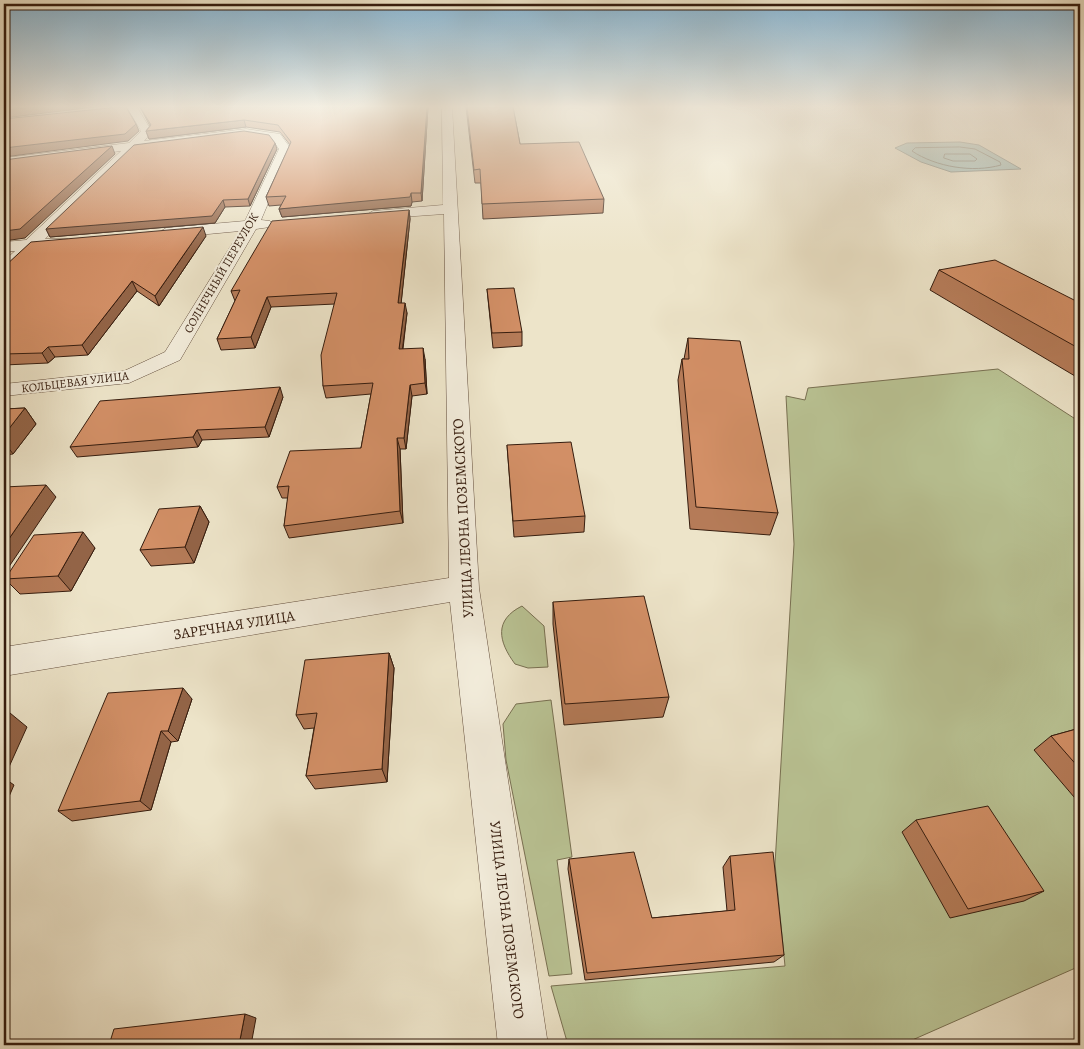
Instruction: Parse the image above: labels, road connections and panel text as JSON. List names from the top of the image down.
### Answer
{
  "streets": {
    "street": [
      "СОЛНЕЧНЫЙ ПЕРЕУЛОК",
      "КОЛЬЦЕВАЯ УЛИЦА",
      "УЛИЦА ЛЕОНА ПОЗЕМСКОГО",
      "ЗАРЕЧНАЯ УЛИЦА"
    ]
  },
  "crossings": [
    ["СОЛНЕЧНЫЙ ПЕРЕУЛОК", "КОЛЬЦЕВАЯ УЛИЦА"],
    ["УЛИЦА ЛЕОНА ПОЗЕМСКОГО", "ЗАРЕЧНАЯ УЛИЦА"]
  ]
}
